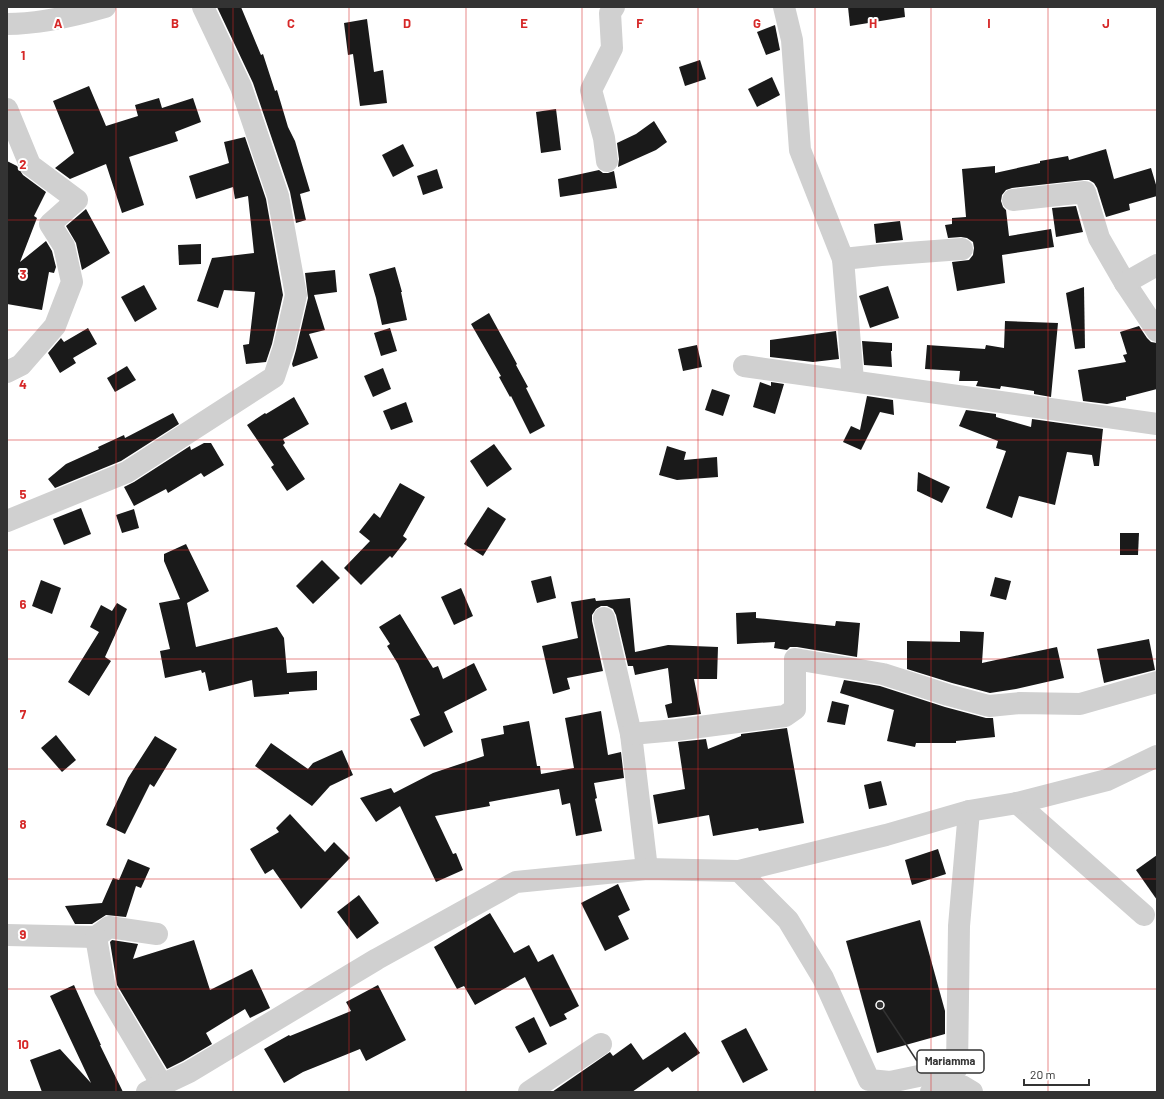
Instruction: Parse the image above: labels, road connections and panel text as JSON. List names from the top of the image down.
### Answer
{
  "places": ["Mariamma"],
  "scale_bar": "20 m",
  "grid": {
    "columns": [
      "A",
      "B",
      "C",
      "D",
      "E",
      "F",
      "G",
      "H",
      "I",
      "J"
    ],
    "rows": [
      "1",
      "2",
      "3",
      "4",
      "5",
      "6",
      "7",
      "8",
      "9",
      "10"
    ]
  }
}
